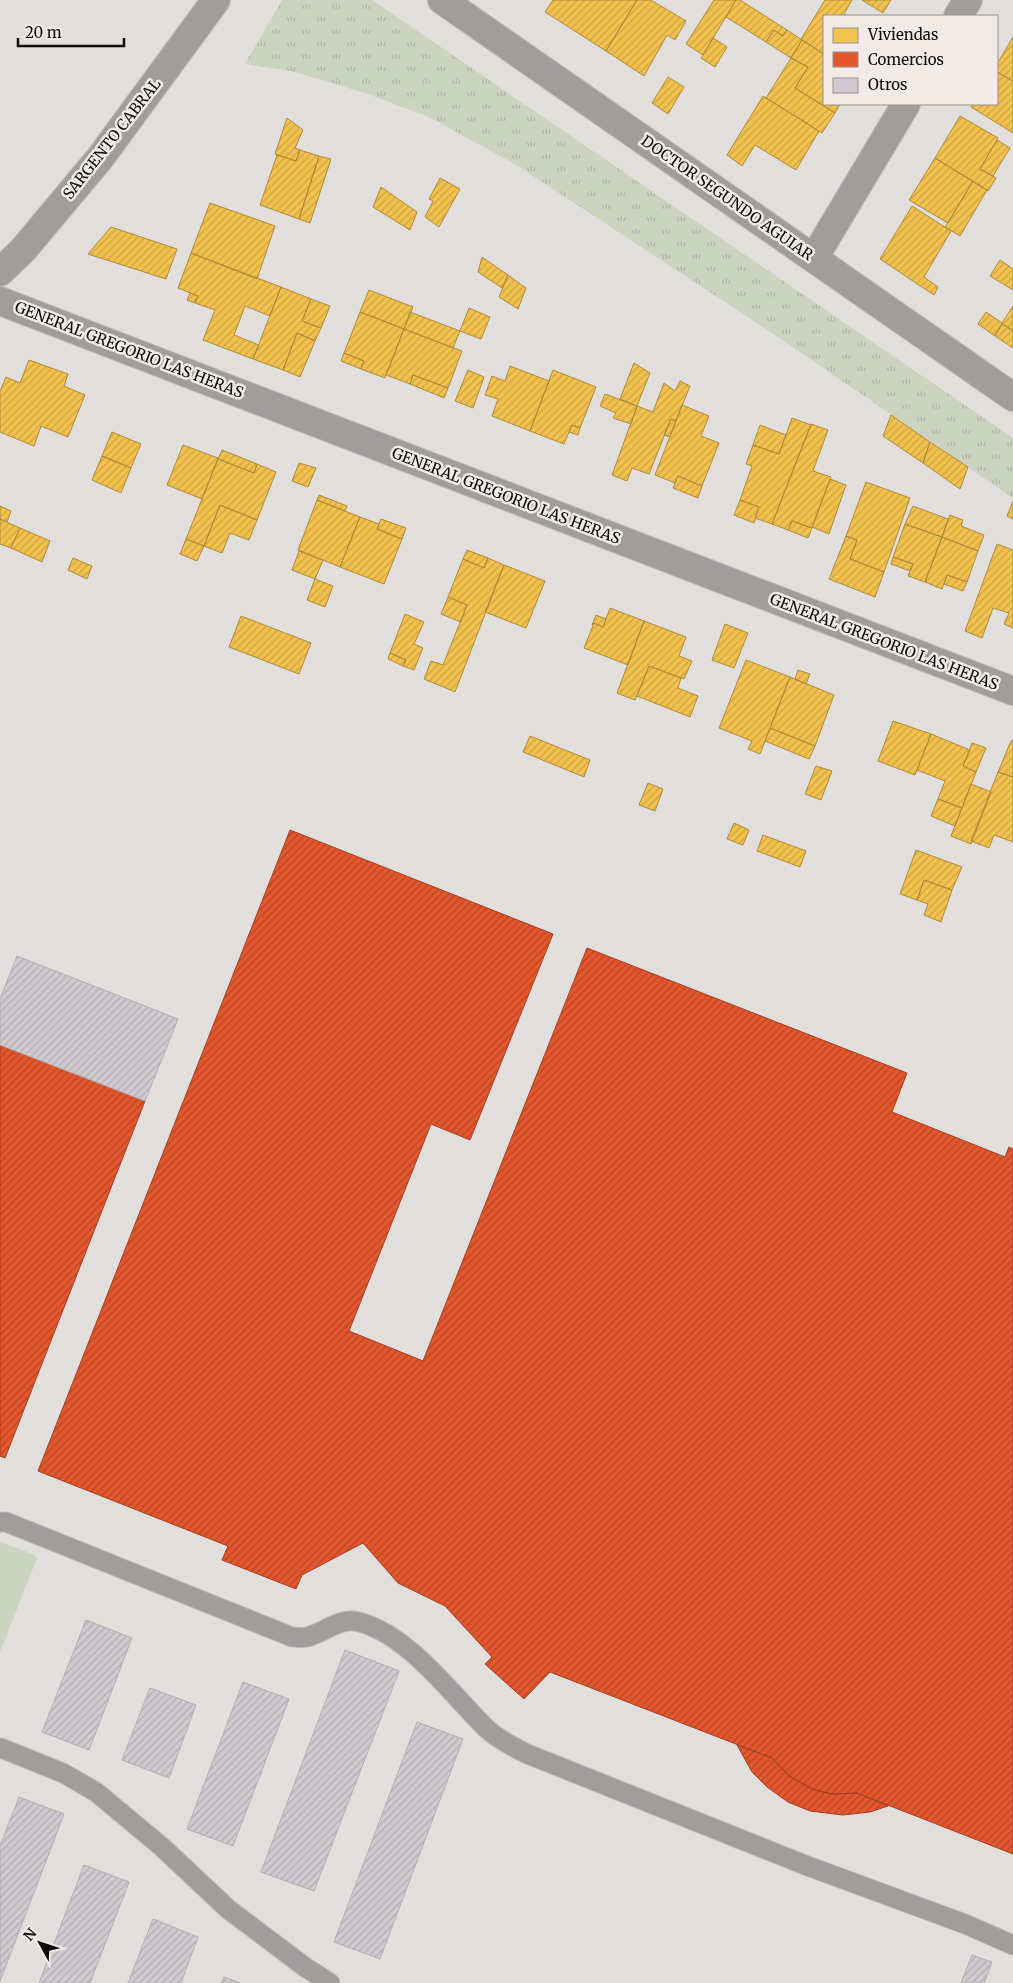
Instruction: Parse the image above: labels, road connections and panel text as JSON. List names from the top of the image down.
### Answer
{
  "streets": {
    "main road": ["SARGENTO CABRAL"],
    "street": ["DOCTOR SEGUNDO AGUIAR", "GENERAL GREGORIO LAS HERAS"]
  },
  "legend": ["Viviendas", "Comercios", "Otros"],
  "scale_bar": "20 m",
  "north": "top left"
}
